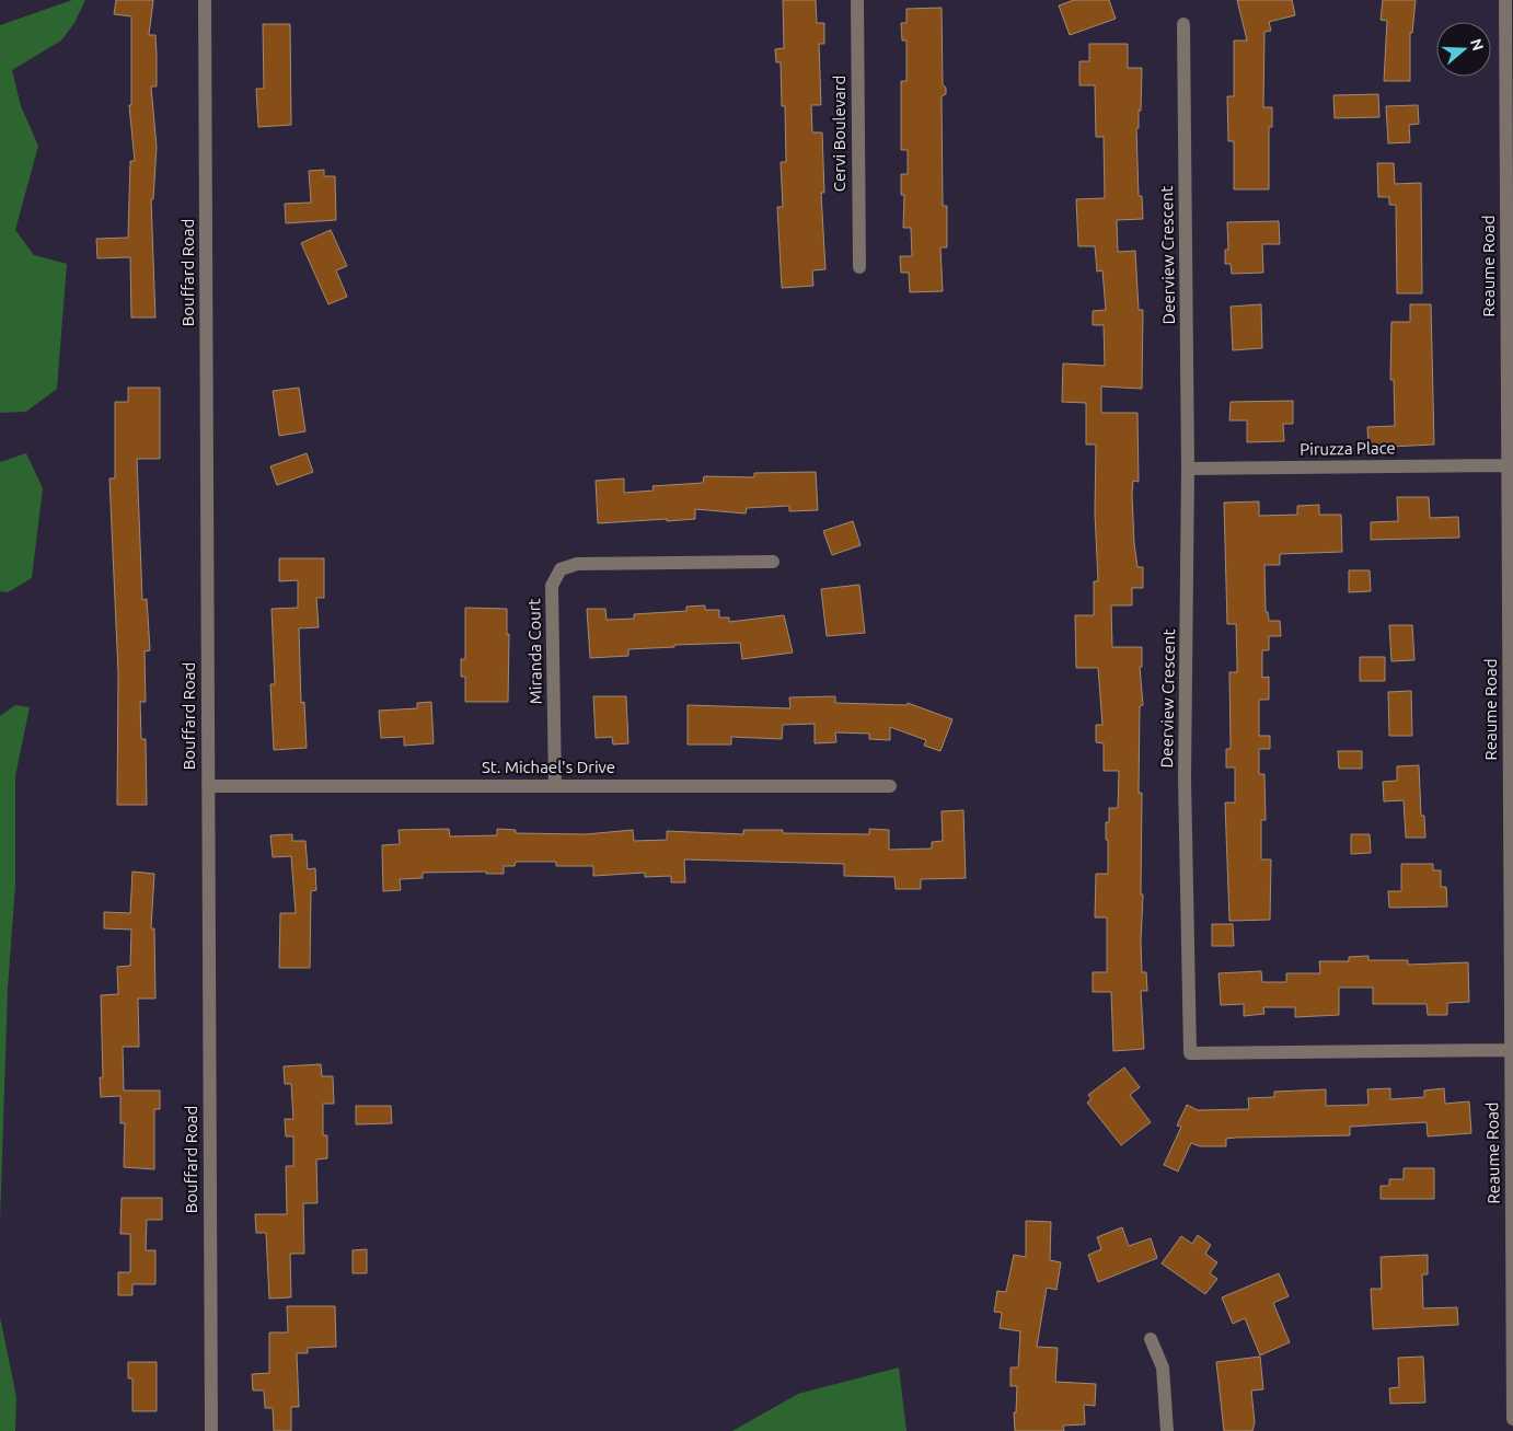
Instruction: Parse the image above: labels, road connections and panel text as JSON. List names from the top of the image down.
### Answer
{
  "streets": {
    "street": [
      "Cervi Boulevard",
      "Deerview Crescent",
      "Reaume Road",
      "Bouffard Road",
      "Piruzza Place",
      "Miranda Court",
      "St. Michael's Drive"
    ]
  },
  "crossings": [
    ["Deerview Crescent", "Reaume Road"],
    ["Deerview Crescent", "Piruzza Place"],
    ["Reaume Road", "Piruzza Place"],
    ["Bouffard Road", "St. Michael's Drive"],
    ["Miranda Court", "St. Michael's Drive"]
  ],
  "north": "right"
}
